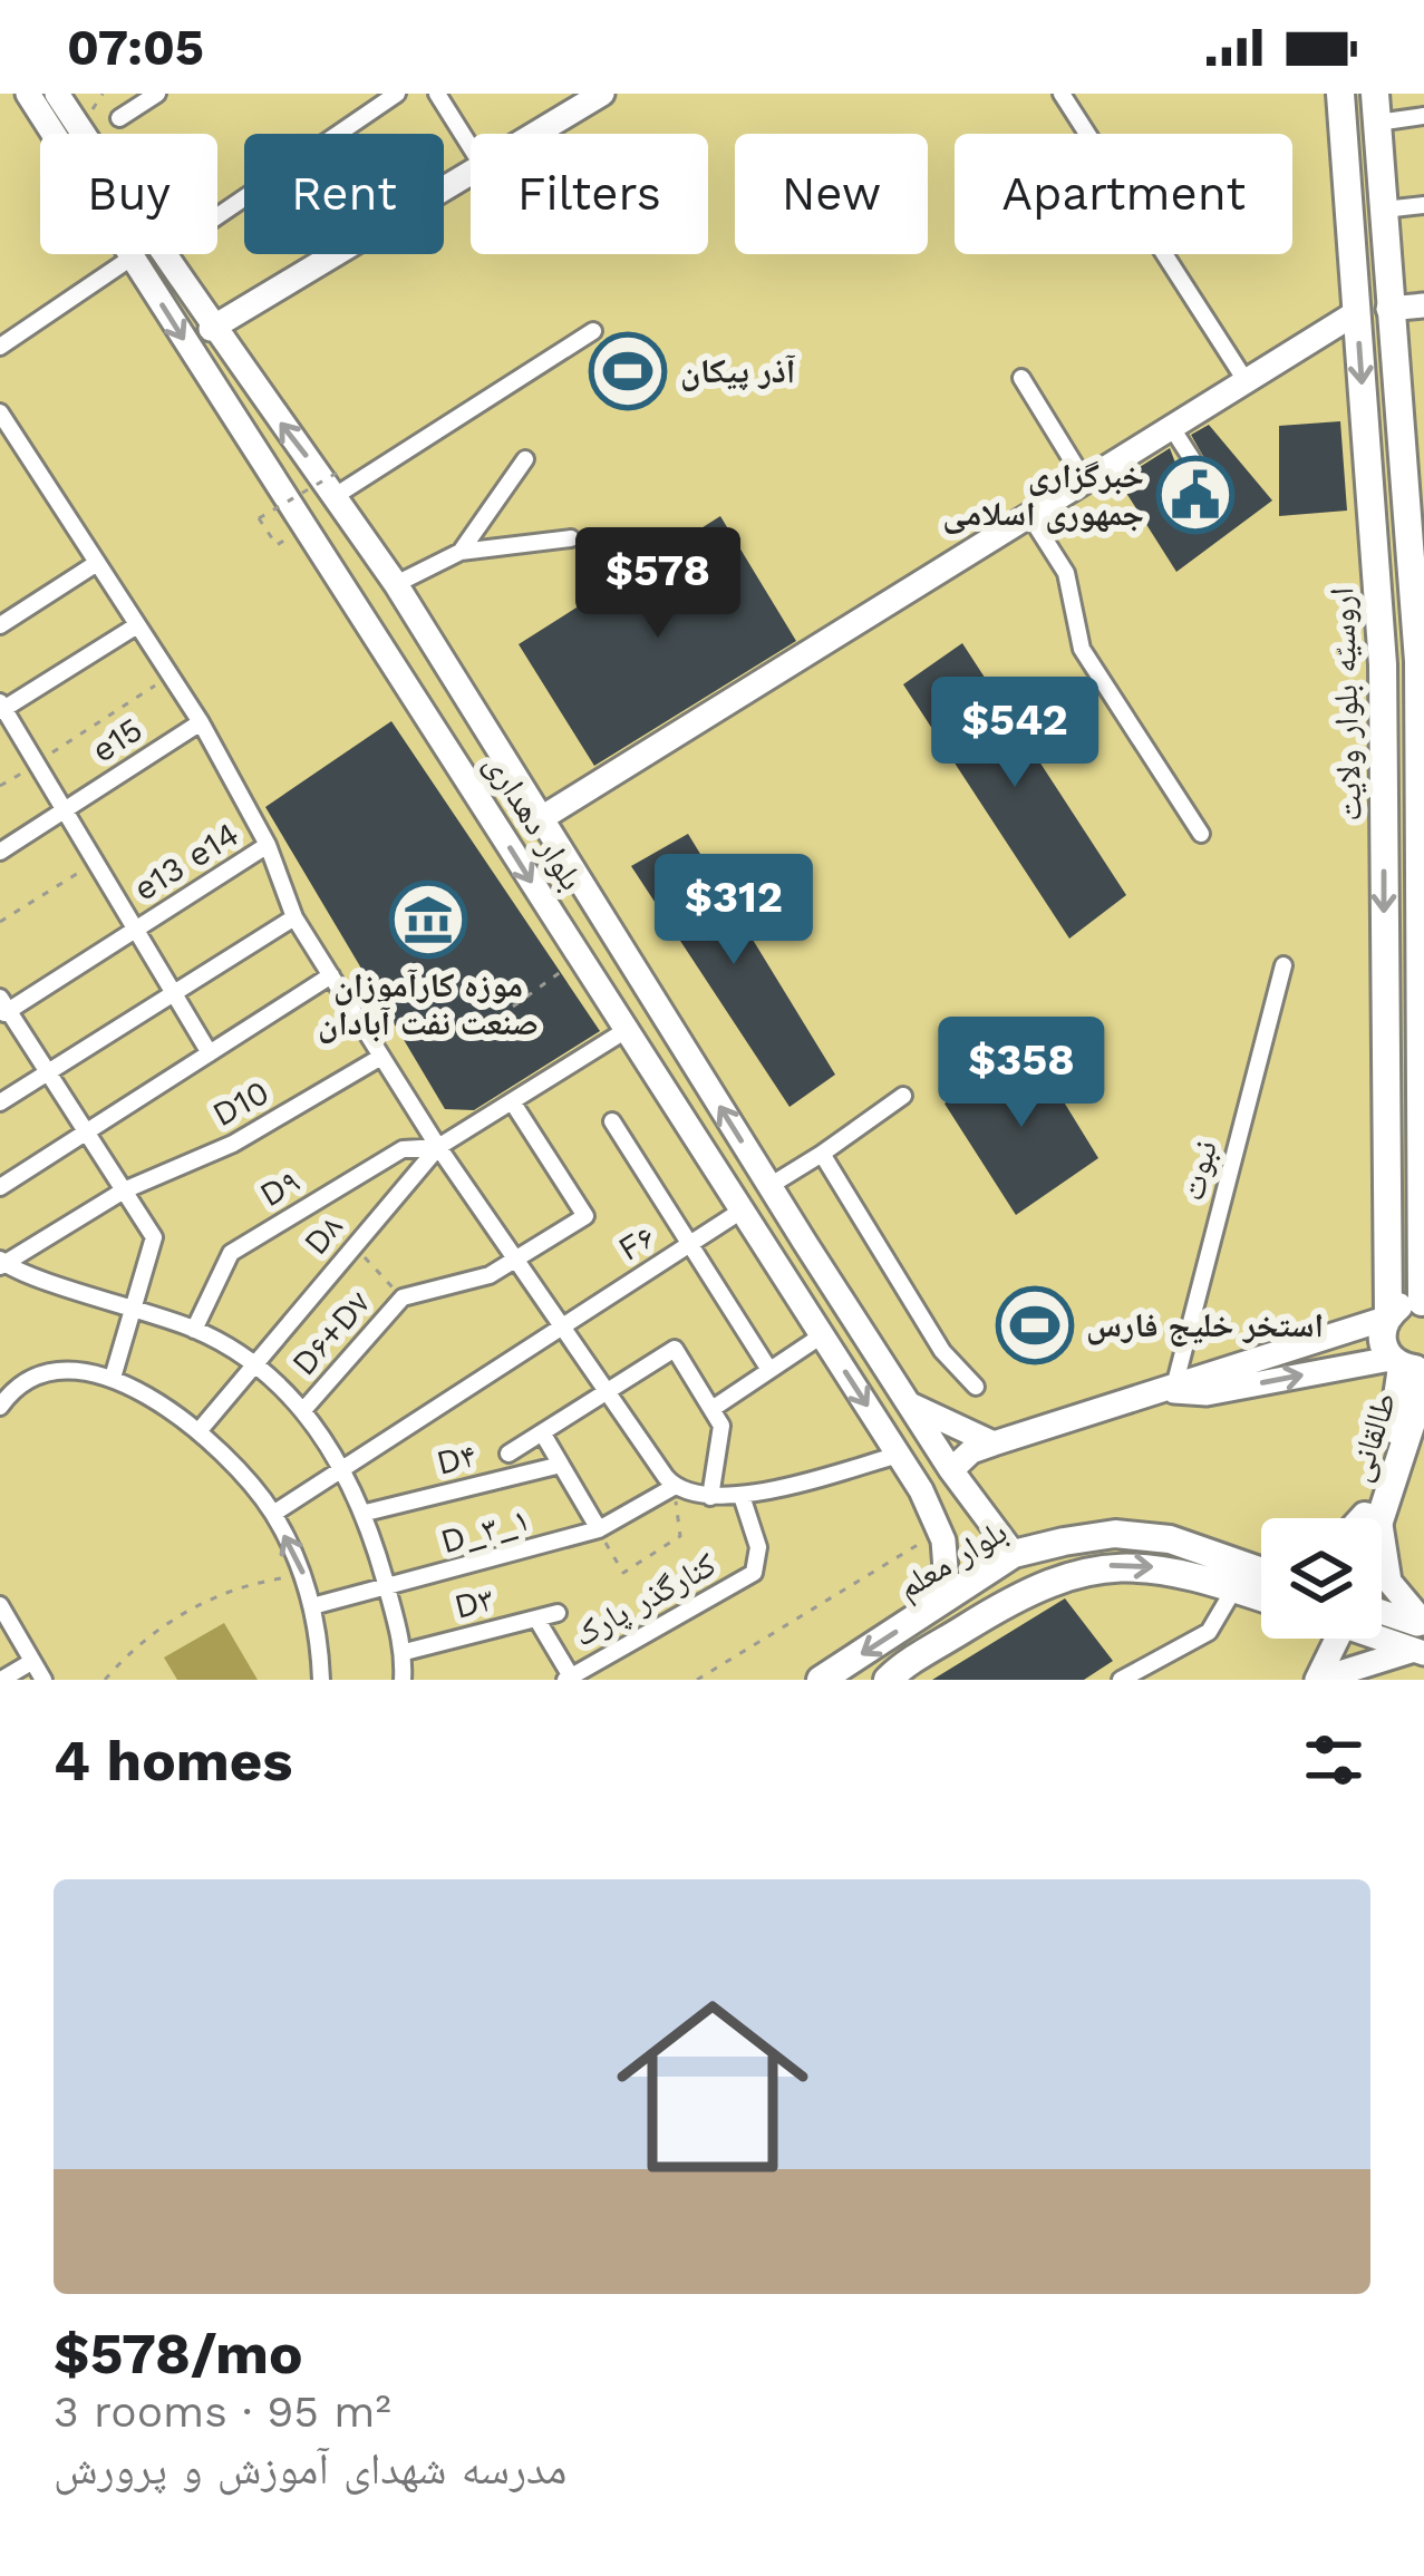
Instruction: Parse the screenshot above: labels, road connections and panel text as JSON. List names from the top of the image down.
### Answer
{
  "streets": {
    "main road": [
      "اروسیّه بلوار ولایت",
      "بلوار دهداری",
      "طالقانی",
      "بلوار معلم"
    ],
    "street": [
      "e15",
      "e13 e14",
      "D10",
      "نبوت",
      "D۹",
      "D۸",
      "F۶",
      "D۶+D۷",
      "D۴",
      "D_۳_۱",
      "کنارگذر پارک",
      "D۳"
    ]
  },
  "crossings": [
    ["اروسیّه بلوار ولایت", "طالقانی"],
    ["بلوار دهداری", "F۶"],
    ["بلوار دهداری", "بلوار معلم"],
    ["D۹", "D۸"]
  ],
  "places": {
    "sports": ["آذر پیکان", "استخر خلیج فارس"],
    "public building": ["خبرگزاری جمهوری اسلامی"],
    "museum": ["موزه کارآموزان صنعت نفت آبادان"]
  },
  "page": {
    "status": "07:05",
    "chip": [
      "Buy",
      "Rent",
      "Filters",
      "New",
      "Apartment"
    ],
    "price": [
      "$578",
      "$542",
      "$312",
      "$358"
    ],
    "heading": "4 homes",
    "list": [
      {
        "name": "$578/mo",
        "note": "3 rooms · 95 m² · مدرسه شهدای آموزش و پرورش"
      }
    ]
  }
}
